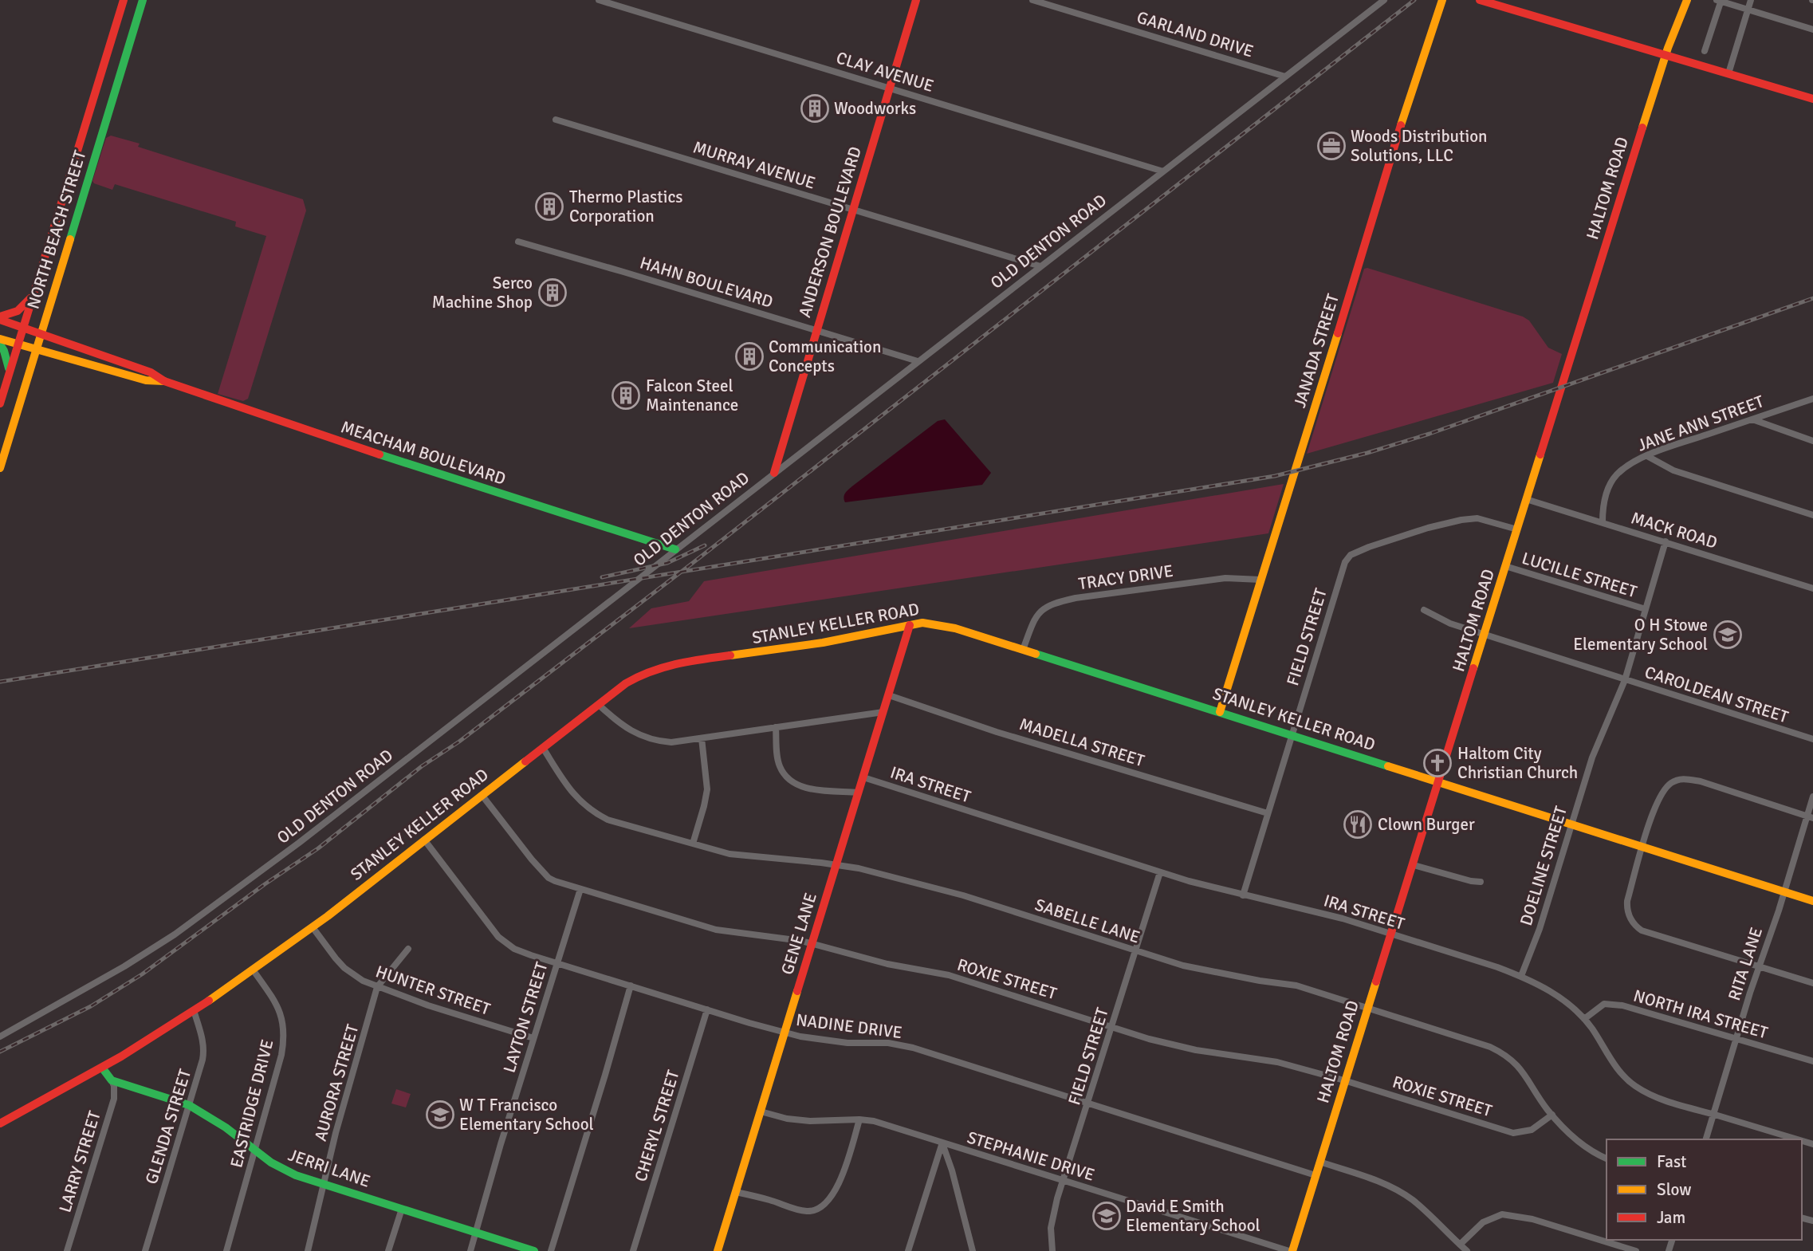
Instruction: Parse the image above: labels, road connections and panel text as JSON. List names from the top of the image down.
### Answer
{
  "streets": {
    "street": [
      "GARLAND DRIVE",
      "CLAY AVENUE",
      "MURRAY AVENUE",
      "HALTOM ROAD",
      "NORTH BEACH STREET",
      "ANDERSON BOULEVARD",
      "OLD DENTON ROAD",
      "HAHN BOULEVARD",
      "JANADA STREET",
      "JANE ANN STREET",
      "MEACHAM BOULEVARD",
      "MACK ROAD",
      "LUCILLE STREET",
      "TRACY DRIVE",
      "STANLEY KELLER ROAD",
      "FIELD STREET",
      "CAROLDEAN STREET",
      "MADELLA STREET",
      "IRA STREET",
      "DOELINE STREET",
      "SABELLE LANE",
      "GENE LANE",
      "RITA LANE",
      "ROXIE STREET",
      "HUNTER STREET",
      "NORTH IRA STREET",
      "LAYTON STREET",
      "NADINE DRIVE",
      "AURORA STREET",
      "EASTRIDGE DRIVE",
      "CHERYL STREET",
      "GLENDA STREET",
      "STEPHANIE DRIVE",
      "LARRY STREET",
      "JERRI LANE"
    ]
  },
  "crossings": [
    ["GARLAND DRIVE", "OLD DENTON ROAD"],
    ["CLAY AVENUE", "ANDERSON BOULEVARD"],
    ["CLAY AVENUE", "OLD DENTON ROAD"],
    ["MURRAY AVENUE", "ANDERSON BOULEVARD"],
    ["MURRAY AVENUE", "OLD DENTON ROAD"],
    ["HALTOM ROAD", "MACK ROAD"],
    ["HALTOM ROAD", "LUCILLE STREET"],
    ["HALTOM ROAD", "STANLEY KELLER ROAD"],
    ["HALTOM ROAD", "FIELD STREET"],
    ["HALTOM ROAD", "CAROLDEAN STREET"],
    ["HALTOM ROAD", "IRA STREET"],
    ["HALTOM ROAD", "SABELLE LANE"],
    ["HALTOM ROAD", "ROXIE STREET"],
    ["HALTOM ROAD", "NADINE DRIVE"],
    ["HALTOM ROAD", "STEPHANIE DRIVE"],
    ["NORTH BEACH STREET", "MEACHAM BOULEVARD"],
    ["ANDERSON BOULEVARD", "OLD DENTON ROAD"],
    ["ANDERSON BOULEVARD", "HAHN BOULEVARD"],
    ["OLD DENTON ROAD", "HAHN BOULEVARD"],
    ["OLD DENTON ROAD", "MEACHAM BOULEVARD"],
    ["JANADA STREET", "TRACY DRIVE"],
    ["JANADA STREET", "STANLEY KELLER ROAD"],
    ["JANE ANN STREET", "MACK ROAD"],
    ["MACK ROAD", "DOELINE STREET"],
    ["LUCILLE STREET", "DOELINE STREET"],
    ["TRACY DRIVE", "STANLEY KELLER ROAD"],
    ["STANLEY KELLER ROAD", "FIELD STREET"],
    ["STANLEY KELLER ROAD", "DOELINE STREET"],
    ["STANLEY KELLER ROAD", "SABELLE LANE"],
    ["STANLEY KELLER ROAD", "GENE LANE"],
    ["STANLEY KELLER ROAD", "RITA LANE"],
    ["STANLEY KELLER ROAD", "ROXIE STREET"],
    ["STANLEY KELLER ROAD", "HUNTER STREET"],
    ["STANLEY KELLER ROAD", "NADINE DRIVE"],
    ["STANLEY KELLER ROAD", "EASTRIDGE DRIVE"],
    ["STANLEY KELLER ROAD", "GLENDA STREET"],
    ["FIELD STREET", "MADELLA STREET"],
    ["FIELD STREET", "IRA STREET"],
    ["FIELD STREET", "SABELLE LANE"],
    ["FIELD STREET", "ROXIE STREET"],
    ["FIELD STREET", "NADINE DRIVE"],
    ["FIELD STREET", "STEPHANIE DRIVE"],
    ["CAROLDEAN STREET", "DOELINE STREET"],
    ["MADELLA STREET", "GENE LANE"],
    ["IRA STREET", "DOELINE STREET"],
    ["IRA STREET", "GENE LANE"],
    ["IRA STREET", "RITA LANE"],
    ["IRA STREET", "NORTH IRA STREET"],
    ["SABELLE LANE", "GENE LANE"],
    ["SABELLE LANE", "ROXIE STREET"],
    ["GENE LANE", "ROXIE STREET"],
    ["GENE LANE", "NADINE DRIVE"],
    ["GENE LANE", "STEPHANIE DRIVE"],
    ["RITA LANE", "NORTH IRA STREET"],
    ["ROXIE STREET", "LAYTON STREET"],
    ["HUNTER STREET", "LAYTON STREET"],
    ["HUNTER STREET", "AURORA STREET"],
    ["LAYTON STREET", "NADINE DRIVE"],
    ["LAYTON STREET", "JERRI LANE"],
    ["NADINE DRIVE", "CHERYL STREET"],
    ["AURORA STREET", "JERRI LANE"],
    ["EASTRIDGE DRIVE", "JERRI LANE"],
    ["GLENDA STREET", "JERRI LANE"],
    ["LARRY STREET", "JERRI LANE"]
  ],
  "places": {
    "building": [
      "Woodworks",
      "Thermo Plastics Corporation",
      "Serco Machine Shop",
      "Communication Concepts",
      "Falcon Steel Maintenance"
    ],
    "office": ["Woods Distribution Solutions, LLC"],
    "school or university": ["O H Stowe Elementary School", "W T Francisco Elementary School", "David E Smith Elementary School"],
    "church": ["Haltom City Christian Church"],
    "restaurant": ["Clown Burger"]
  },
  "legend": ["Fast", "Slow", "Jam"]
}
